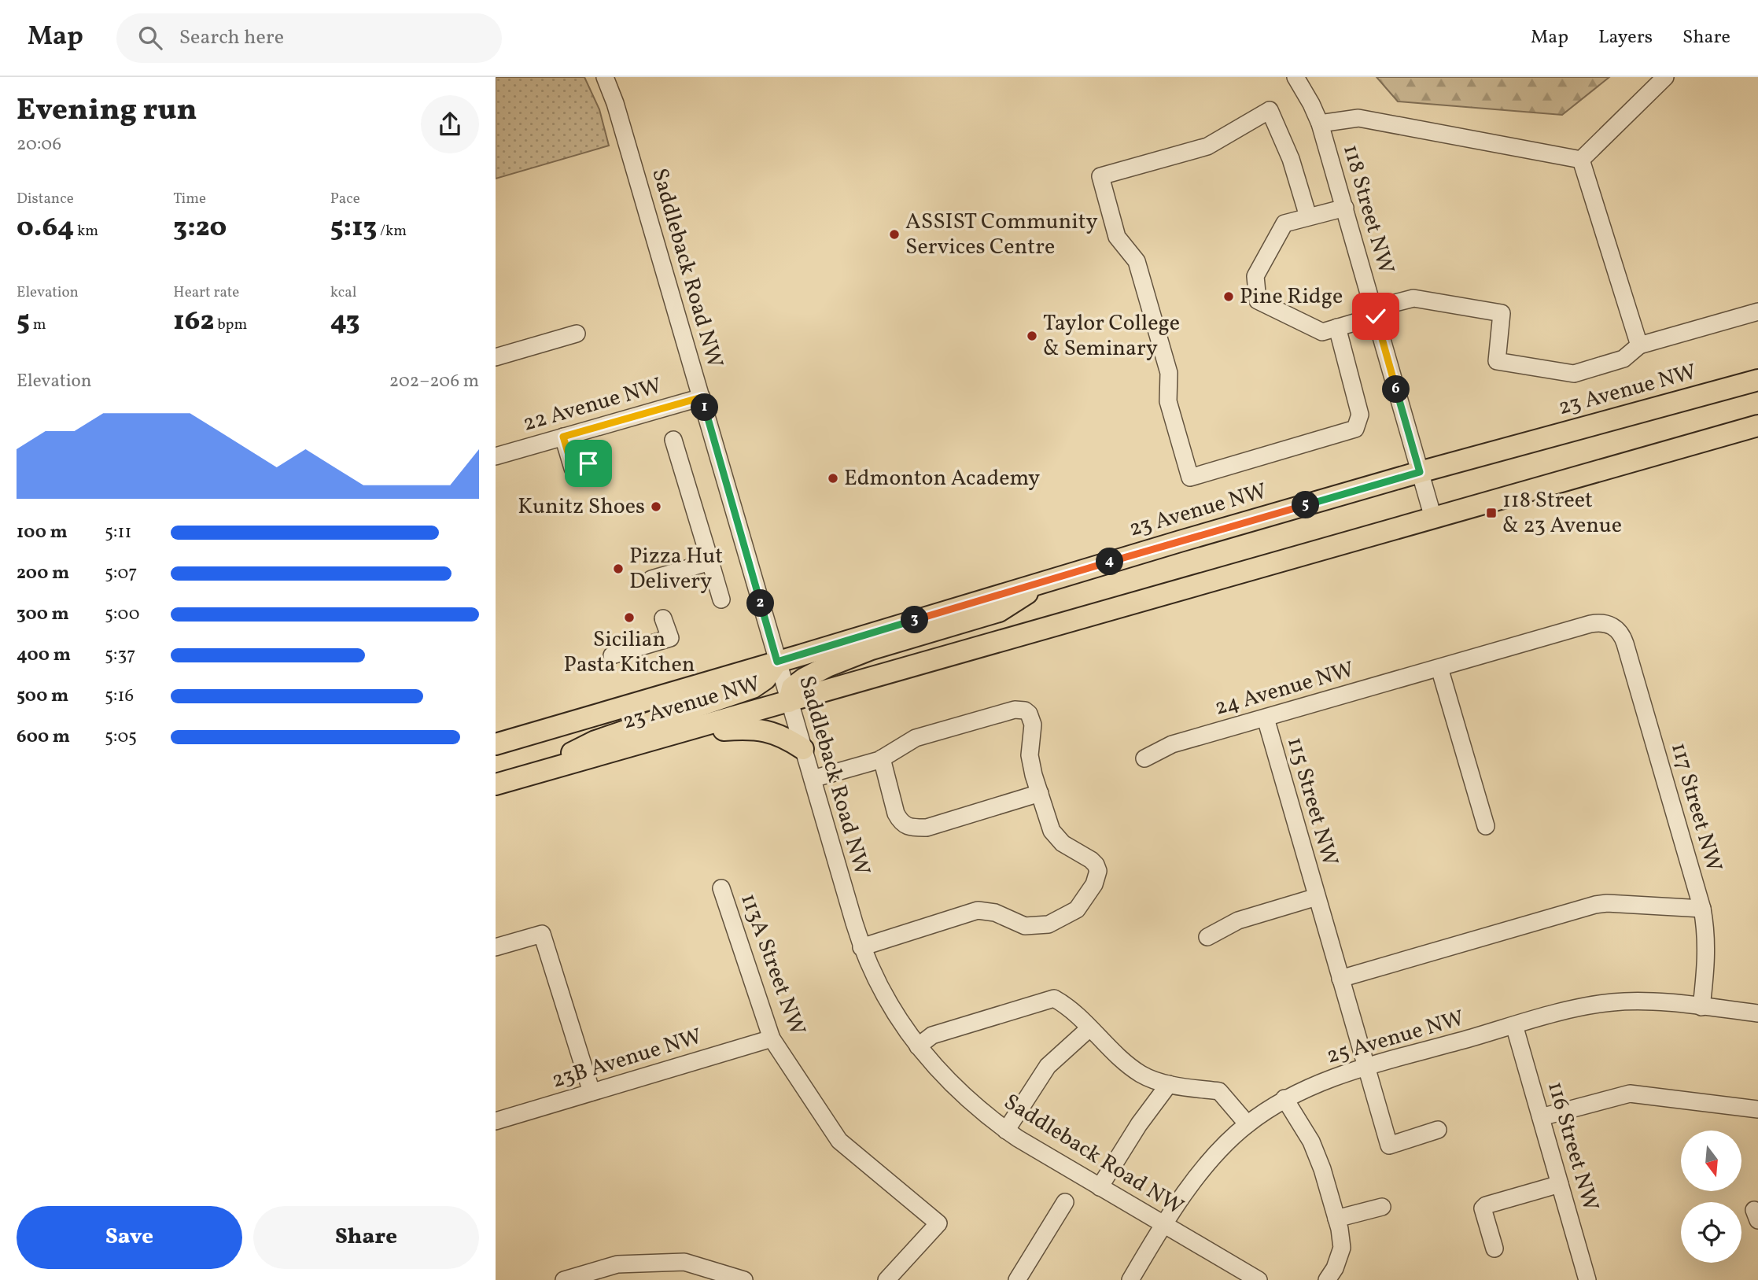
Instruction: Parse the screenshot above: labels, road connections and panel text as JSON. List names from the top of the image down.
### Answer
{
  "streets": {
    "main road": ["23 Avenue NW"],
    "street": [
      "118 Street NW",
      "Saddleback Road NW",
      "22 Avenue NW",
      "24 Avenue NW",
      "115 Street NW",
      "117 Street NW",
      "113A Street NW",
      "25 Avenue NW",
      "23B Avenue NW",
      "116 Street NW"
    ]
  },
  "crossings": [
    ["118 Street NW", "23 Avenue NW"],
    ["Saddleback Road NW", "23 Avenue NW"],
    ["Saddleback Road NW", "22 Avenue NW"],
    ["Saddleback Road NW", "25 Avenue NW"],
    ["24 Avenue NW", "115 Street NW"],
    ["24 Avenue NW", "117 Street NW"],
    ["115 Street NW", "25 Avenue NW"],
    ["117 Street NW", "25 Avenue NW"],
    ["113A Street NW", "23B Avenue NW"],
    ["25 Avenue NW", "116 Street NW"]
  ],
  "places": {
    "other": [
      "ASSIST Community Services Centre",
      "Pine Ridge",
      "Taylor College & Seminary",
      "Edmonton Academy",
      "Kunitz Shoes",
      "Pizza Hut Delivery",
      "Sicilian Pasta Kitchen"
    ],
    "transit": ["118 Street & 23 Avenue"]
  },
  "north": "bottom",
  "page": {
    "header": "Map",
    "search": "Search here",
    "nav": ["Map", "Layers", "Share"],
    "heading": ["Evening run", "20:06"],
    "stats": [
      ["Distance", "0.64 km"],
      ["Time", "3:20"],
      ["Pace", "5:13 /km"],
      ["Elevation", "5 m"],
      ["Heart rate", "162 bpm"],
      ["kcal", "43"]
    ],
    "chart": ["Elevation", "202–206 m"],
    "pins": [
      "6",
      "1",
      "5",
      "4",
      "2",
      "3"
    ],
    "list": [
      {
        "name": "100 m",
        "note": "5:11"
      },
      {
        "name": "200 m",
        "note": "5:07"
      },
      {
        "name": "300 m",
        "note": "5:00"
      },
      {
        "name": "400 m",
        "note": "5:37"
      },
      {
        "name": "500 m",
        "note": "5:16"
      },
      {
        "name": "600 m",
        "note": "5:05"
      }
    ],
    "buttons": ["Save", "Share"]
  }
}
